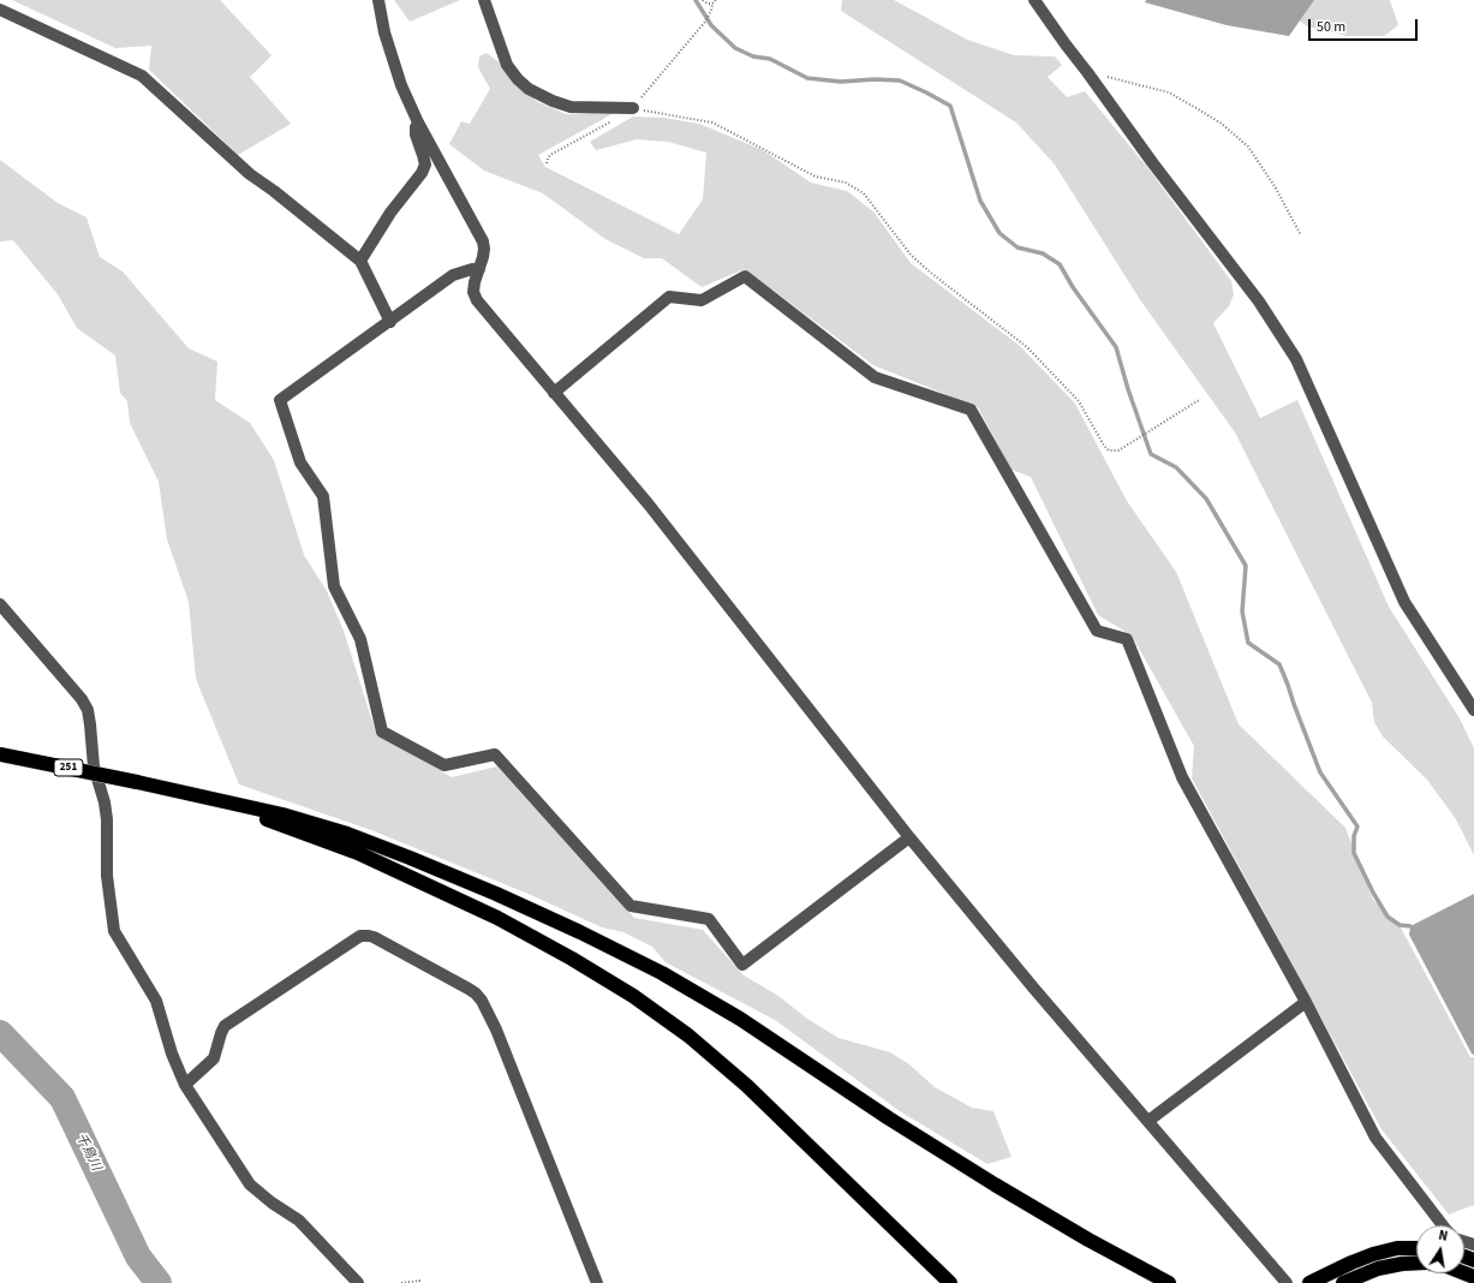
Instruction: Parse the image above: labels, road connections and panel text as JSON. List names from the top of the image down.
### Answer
{
  "streets": {
    "highway": ["251"]
  },
  "water": ["千鳥川"],
  "scale_bar": "50 m",
  "north": "top"
}
